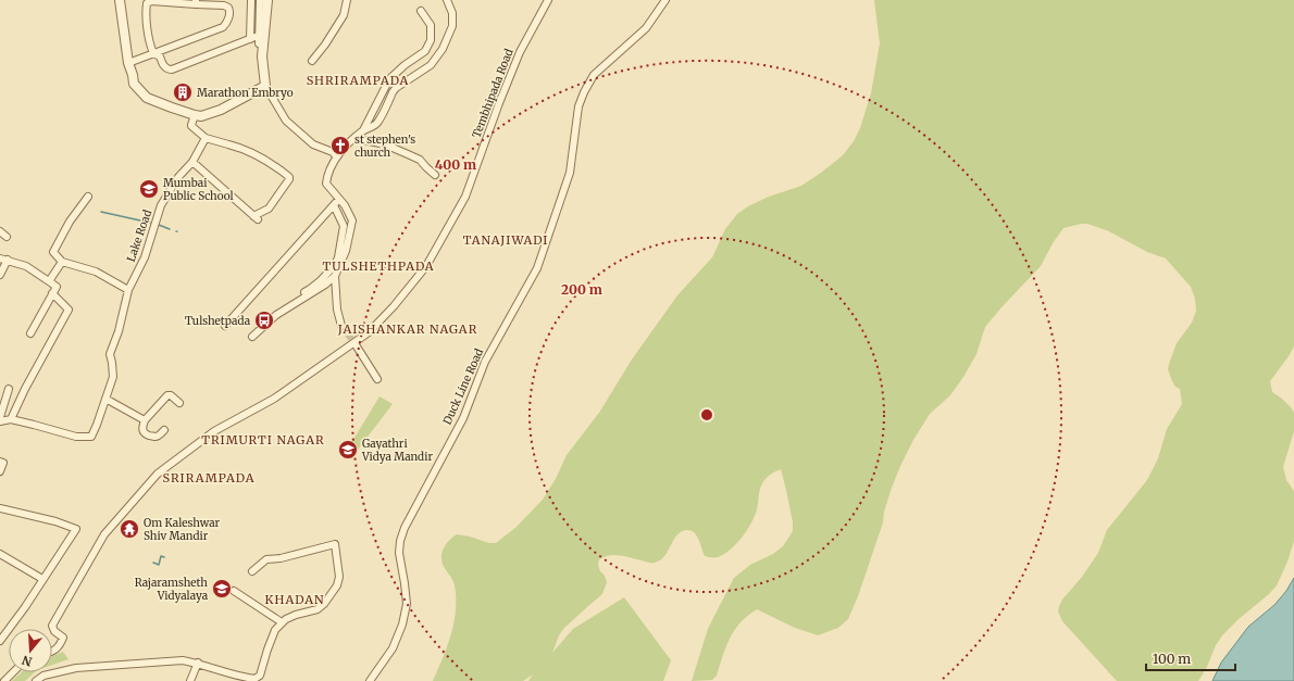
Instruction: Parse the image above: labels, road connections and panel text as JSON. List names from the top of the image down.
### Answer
{
  "streets": {
    "street": ["Tembhipada Road", "Lake Road", "Duck Line Road"]
  },
  "districts": [
    "SHRIRAMPADA",
    "TANAJIWADI",
    "TULSHETHPADA",
    "JAISHANKAR NAGAR",
    "TRIMURTI NAGAR",
    "SRIRAMPADA",
    "KHADAN"
  ],
  "places": {
    "building": ["Marathon Embryo"],
    "church": ["st stephen's church"],
    "school or university": ["Mumbai Public School", "Gayathri Vidya Mandir", "Rajaramsheth Vidyalaya"],
    "bus stop": ["Tulshetpada"],
    "temple": ["Om Kaleshwar Shiv Mandir"]
  },
  "scale_bar": "100 m",
  "north": "bottom",
  "rings": ["400 m", "200 m"]
}
